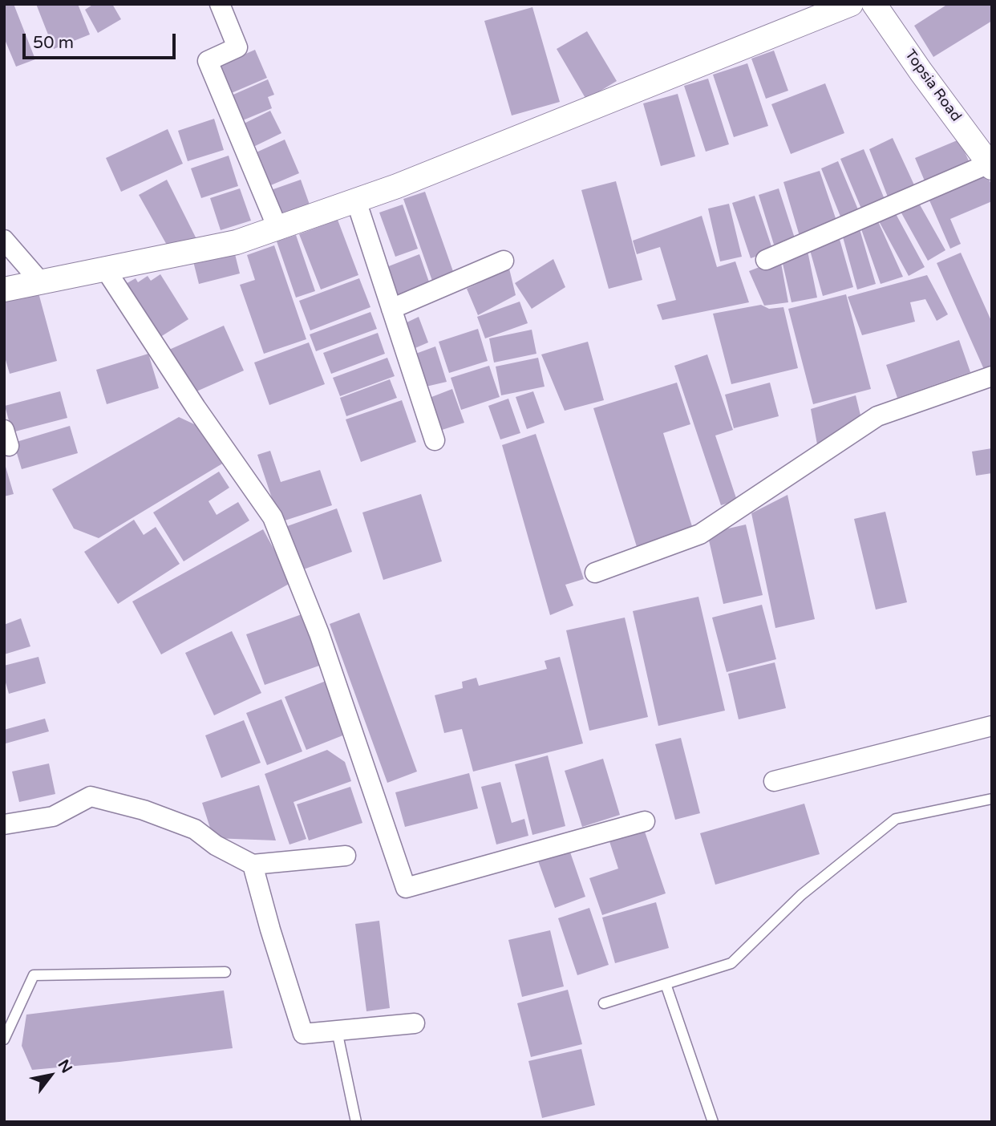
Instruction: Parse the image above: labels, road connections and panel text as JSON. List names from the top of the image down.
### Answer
{
  "streets": {
    "street": ["Topsia Road"]
  },
  "scale_bar": "50 m",
  "north": "top right"
}
